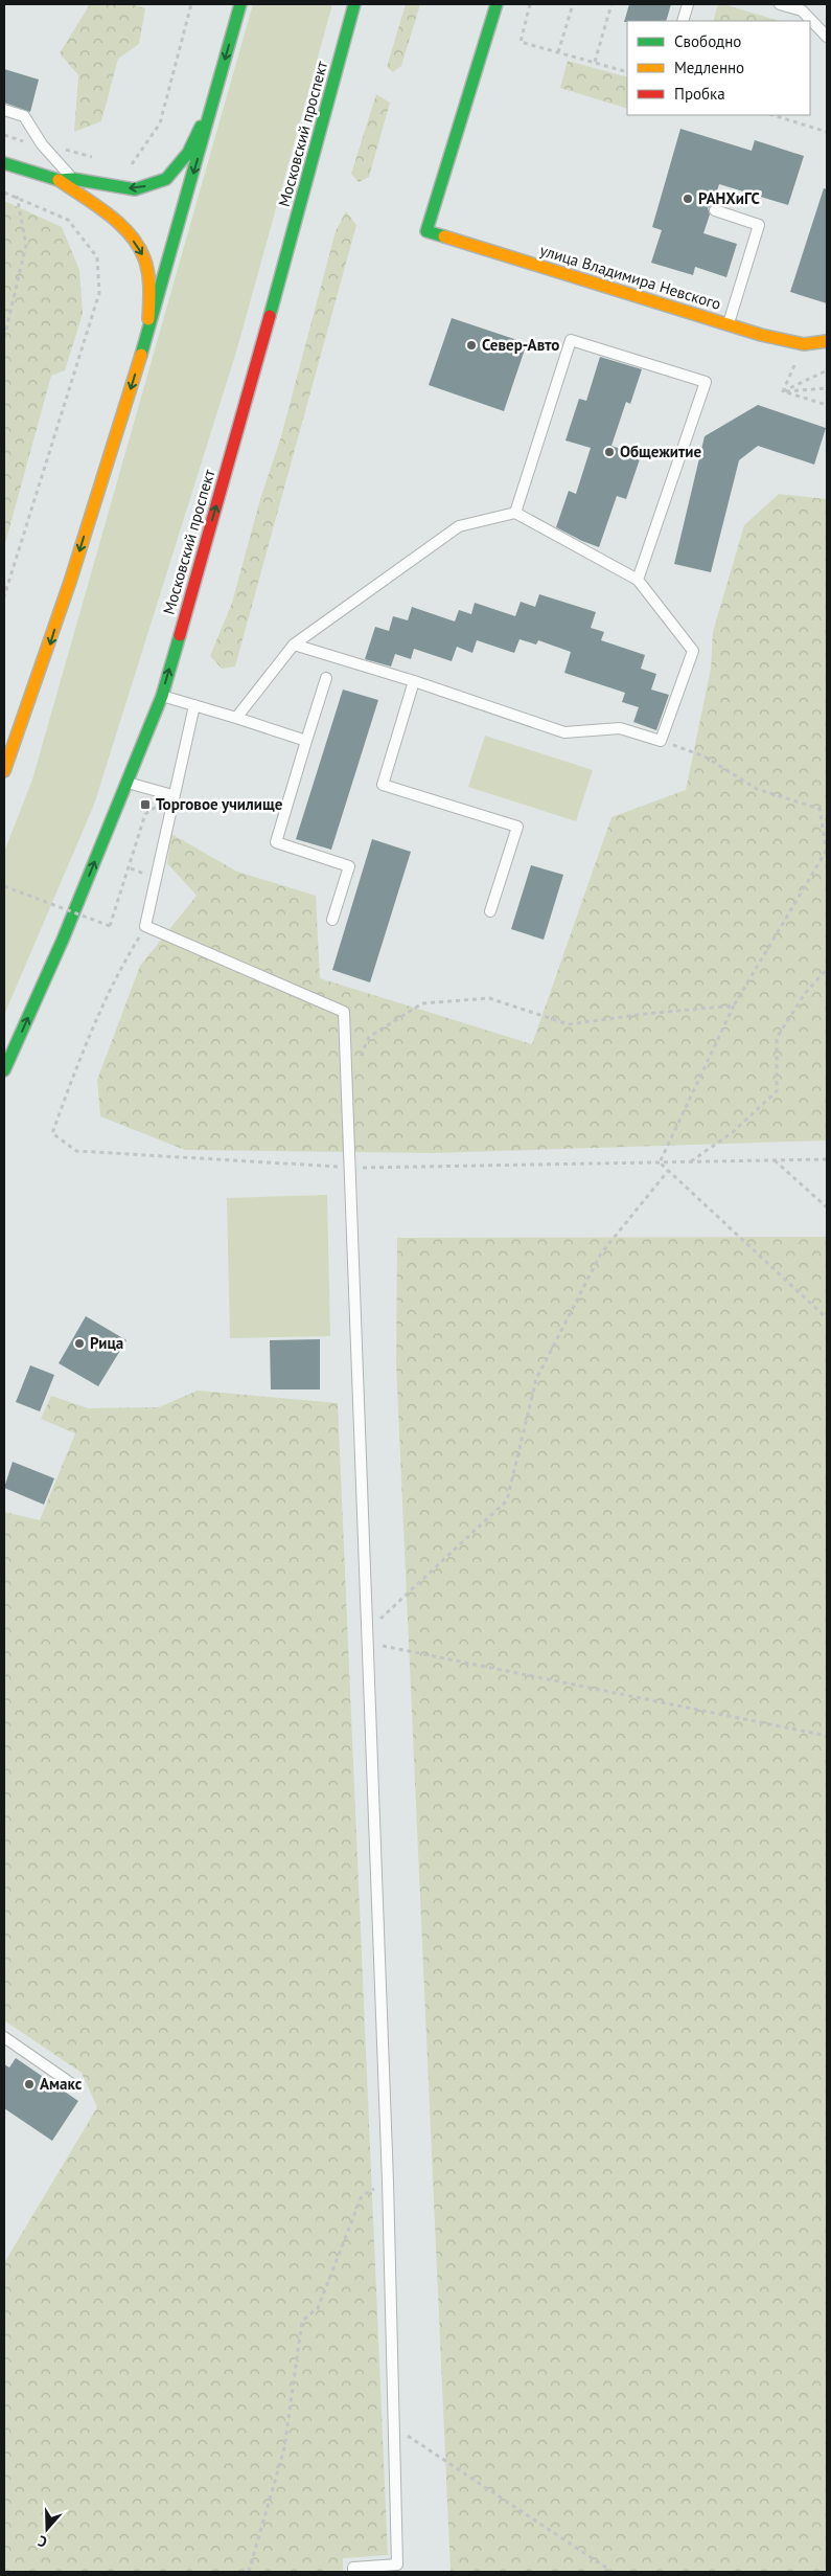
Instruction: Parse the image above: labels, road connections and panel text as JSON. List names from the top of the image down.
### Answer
{
  "streets": {
    "main road": ["Московский проспект", "улица Владимира Невского"]
  },
  "one_way": ["Московский проспект"],
  "places": {
    "other": [
      "РАНХиГС",
      "Север-Авто",
      "Общежитие",
      "Рица",
      "Амакс"
    ],
    "transit": ["Торговое училище"]
  },
  "legend": ["Свободно", "Медленно", "Пробка"],
  "north": "bottom"
}
